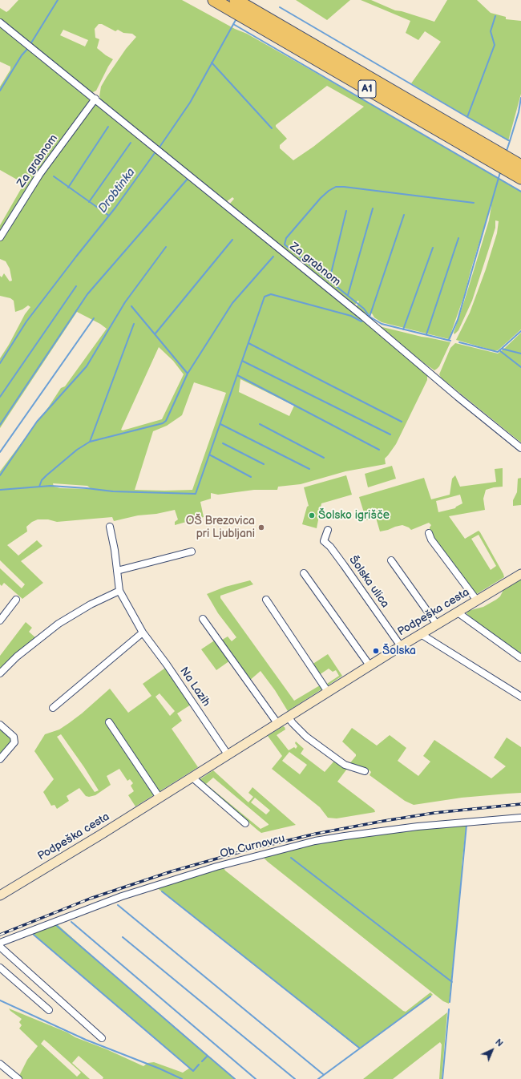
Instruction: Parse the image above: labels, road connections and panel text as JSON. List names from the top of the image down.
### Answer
{
  "streets": {
    "highway": ["A1"],
    "main road": ["Podpeška cesta"],
    "street": [
      "Za grabnom",
      "Šolska ulica",
      "Na Lazih",
      "Ob Curnovcu"
    ]
  },
  "crossings": [
    ["Šolska ulica", "Podpeška cesta"],
    ["Podpeška cesta", "Na Lazih"]
  ],
  "water": ["Drobtinka"],
  "places": ["Šolsko igrišče", "OŠ Brezovica pri Ljubljani", "Šolska"],
  "north": "top right"
}
